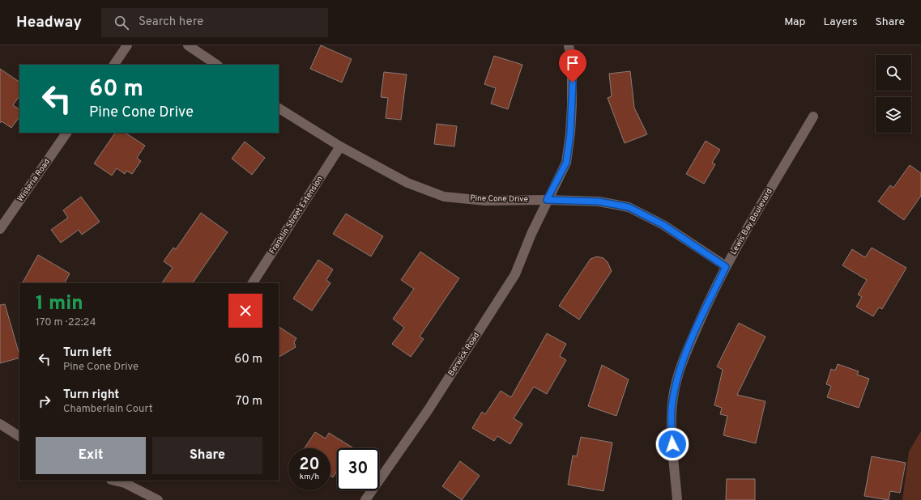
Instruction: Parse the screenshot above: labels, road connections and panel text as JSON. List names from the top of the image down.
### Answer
{
  "streets": {
    "street": [
      "Wisteria Road",
      "Pine Cone Drive",
      "Franklin Street Extension",
      "Lewis Bay Boulevard",
      "Berwick Road"
    ]
  },
  "crossings": [
    ["Pine Cone Drive", "Franklin Street Extension"],
    ["Pine Cone Drive", "Lewis Bay Boulevard"],
    ["Pine Cone Drive", "Berwick Road"]
  ],
  "page": {
    "header": "Headway",
    "search": "Search here",
    "nav": ["Map", "Layers", "Share"],
    "turn": ["60 m", "Pine Cone Drive"],
    "heading": ["1 min", "170 m · 22:24"],
    "list": [
      {
        "name": "Turn left",
        "note": "Pine Cone Drive",
        "value": "60 m"
      },
      {
        "name": "Turn right",
        "note": "Chamberlain Court",
        "value": "70 m"
      }
    ],
    "buttons": ["Exit", "Share"],
    "speed": "20 km/h",
    "limit": "30"
  }
}
